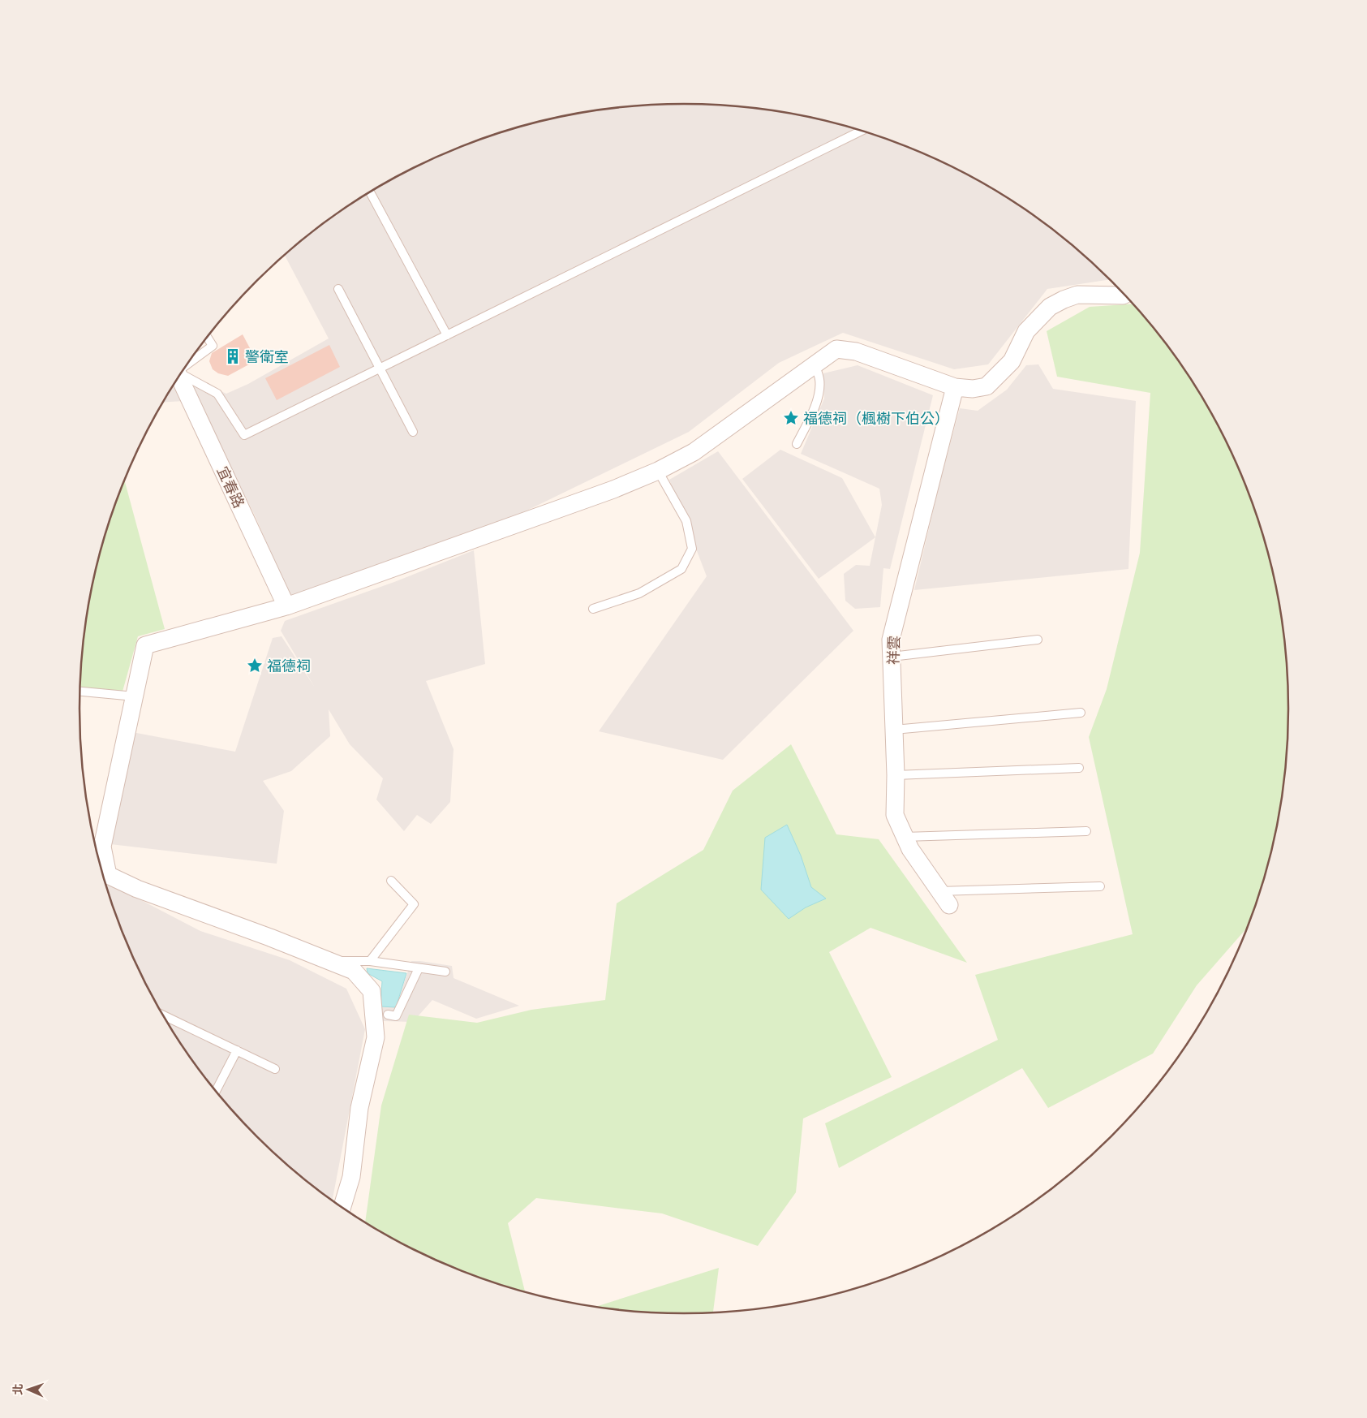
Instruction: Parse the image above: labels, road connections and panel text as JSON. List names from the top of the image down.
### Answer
{
  "streets": {
    "street": ["宜春路", "祥雲"]
  },
  "places": {
    "building": ["警衛室"],
    "place": ["福德祠（楓樹下伯公）", "福德祠"]
  },
  "north": "left"
}
